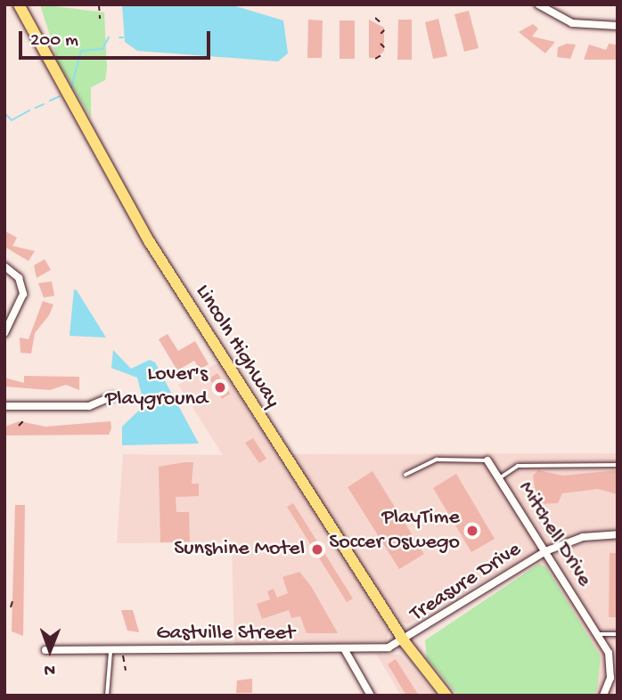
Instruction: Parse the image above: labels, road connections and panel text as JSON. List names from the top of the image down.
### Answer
{
  "streets": {
    "main road": ["Lincoln Highway"],
    "street": ["Mitchell Drive", "Treasure Drive", "Gastville Street"]
  },
  "crossings": [
    ["Lincoln Highway", "Treasure Drive"],
    ["Lincoln Highway", "Gastville Street"],
    ["Mitchell Drive", "Treasure Drive"],
    ["Treasure Drive", "Gastville Street"]
  ],
  "places": ["Lover's Playground", "PlayTime Soccer Oswego", "Sunshine Motel"],
  "scale_bar": "200 m",
  "north": "bottom"
}
